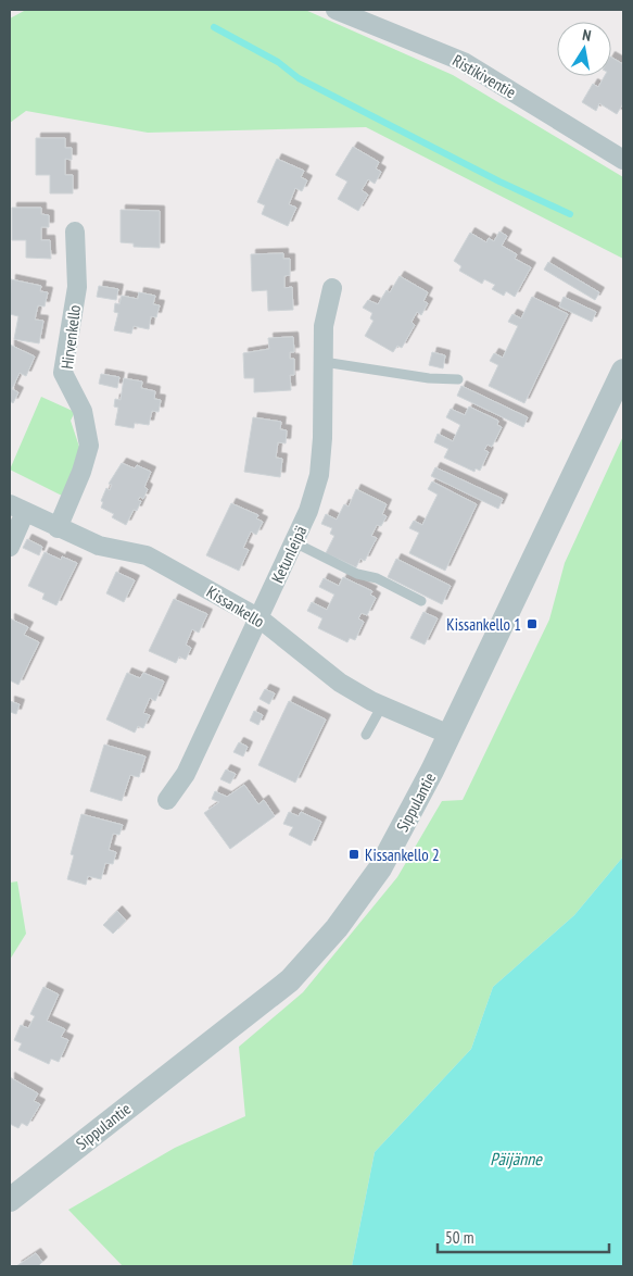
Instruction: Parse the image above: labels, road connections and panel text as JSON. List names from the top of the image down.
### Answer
{
  "streets": {
    "street": [
      "Ristikiventie",
      "Hirvenkello",
      "Ketunleipä",
      "Kissankello",
      "Sippulantie"
    ]
  },
  "crossings": [
    ["Hirvenkello", "Kissankello"],
    ["Ketunleipä", "Kissankello"],
    ["Kissankello", "Sippulantie"]
  ],
  "water": ["Päijänne"],
  "places": {
    "transit": ["Kissankello 1", "Kissankello 2"]
  },
  "scale_bar": "50 m",
  "north": "top"
}
